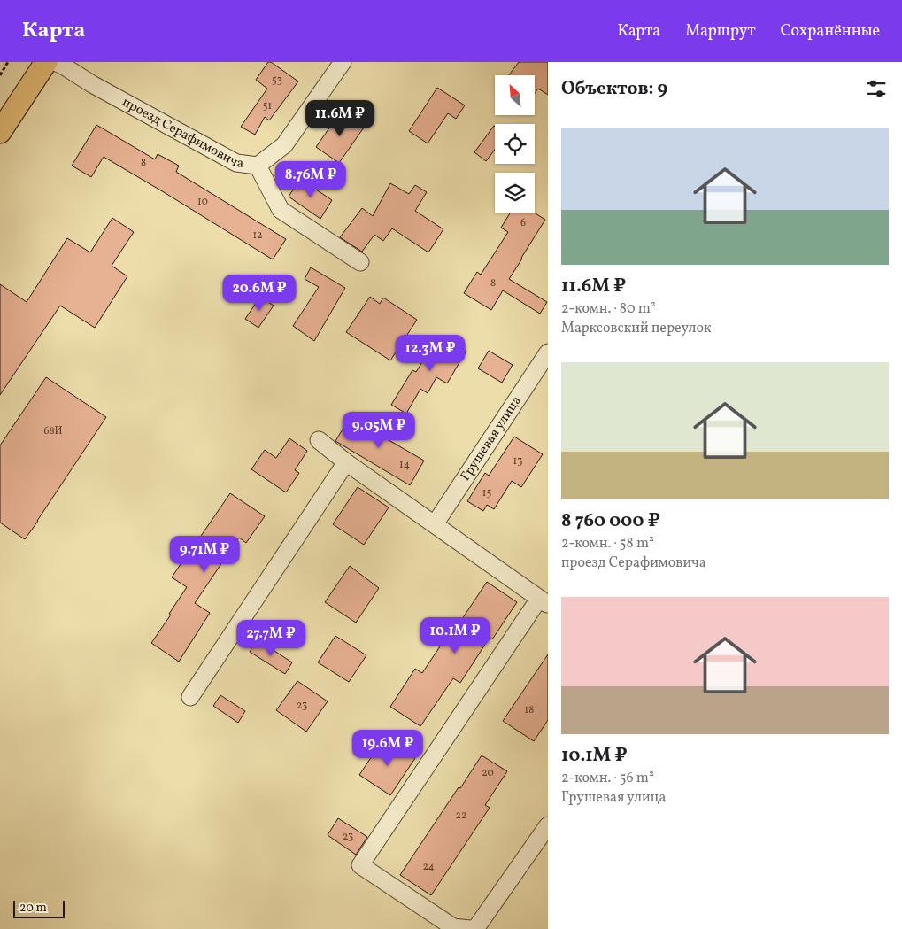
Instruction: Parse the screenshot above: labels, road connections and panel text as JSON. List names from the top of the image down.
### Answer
{
  "streets": {
    "street": ["проезд Серафимовича", "Грушевая улица"]
  },
  "house_numbers": [
    "53",
    "51",
    "8",
    "10",
    "6",
    "12",
    "8",
    "68И",
    "13",
    "14",
    "15",
    "23",
    "18",
    "20",
    "22",
    "23",
    "24"
  ],
  "scale_bar": "20 m",
  "north": "top left",
  "page": {
    "header": "Карта",
    "nav": ["Карта", "Маршрут", "Сохранённые"],
    "heading": "Объектов: 9",
    "price": [
      "11.6M ₽",
      "8.76M ₽",
      "20.6M ₽",
      "12.3M ₽",
      "9.05M ₽",
      "9.71M ₽",
      "10.1M ₽",
      "27.7M ₽",
      "19.6M ₽"
    ],
    "list": [
      {
        "name": "11.6M ₽",
        "note": "2-комн. · 80 m² · Марксовский переулок"
      },
      {
        "name": "8 760 000 ₽",
        "note": "2-комн. · 58 m² · проезд Серафимовича"
      },
      {
        "name": "10.1M ₽",
        "note": "2-комн. · 56 m² · Грушевая улица"
      }
    ],
    "scale": "20 m"
  }
}
